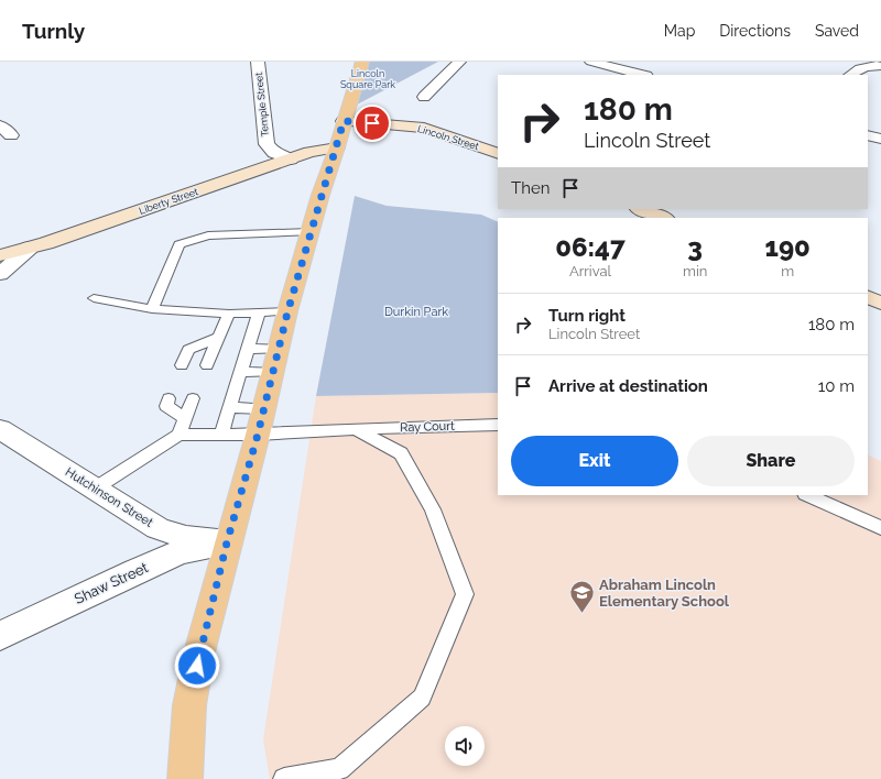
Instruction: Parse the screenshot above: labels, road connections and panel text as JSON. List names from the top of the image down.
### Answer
{
  "streets": {
    "street": [
      "Temple Street",
      "Lincoln Street",
      "Liberty Street",
      "Hutchinson Street",
      "Shaw Street"
    ],
    "lane": ["Ray Court"]
  },
  "crossings": [
    ["Temple Street", "Liberty Street"],
    ["Hutchinson Street", "Shaw Street"]
  ],
  "parks": ["Lincoln Square Park", "Durkin Park"],
  "places": {
    "school or university": ["Abraham Lincoln Elementary School"]
  },
  "page": {
    "header": "Turnly",
    "nav": ["Map", "Directions", "Saved"],
    "turn": ["180 m", "Lincoln Street"],
    "then": "Then",
    "eta": [
      "06:47",
      "Arrival",
      "3",
      "min",
      "190",
      "m"
    ],
    "list": [
      {
        "name": "Turn right",
        "note": "Lincoln Street",
        "value": "180 m"
      },
      {
        "name": "Arrive at destination",
        "value": "10 m"
      }
    ],
    "buttons": ["Exit", "Share"]
  }
}
